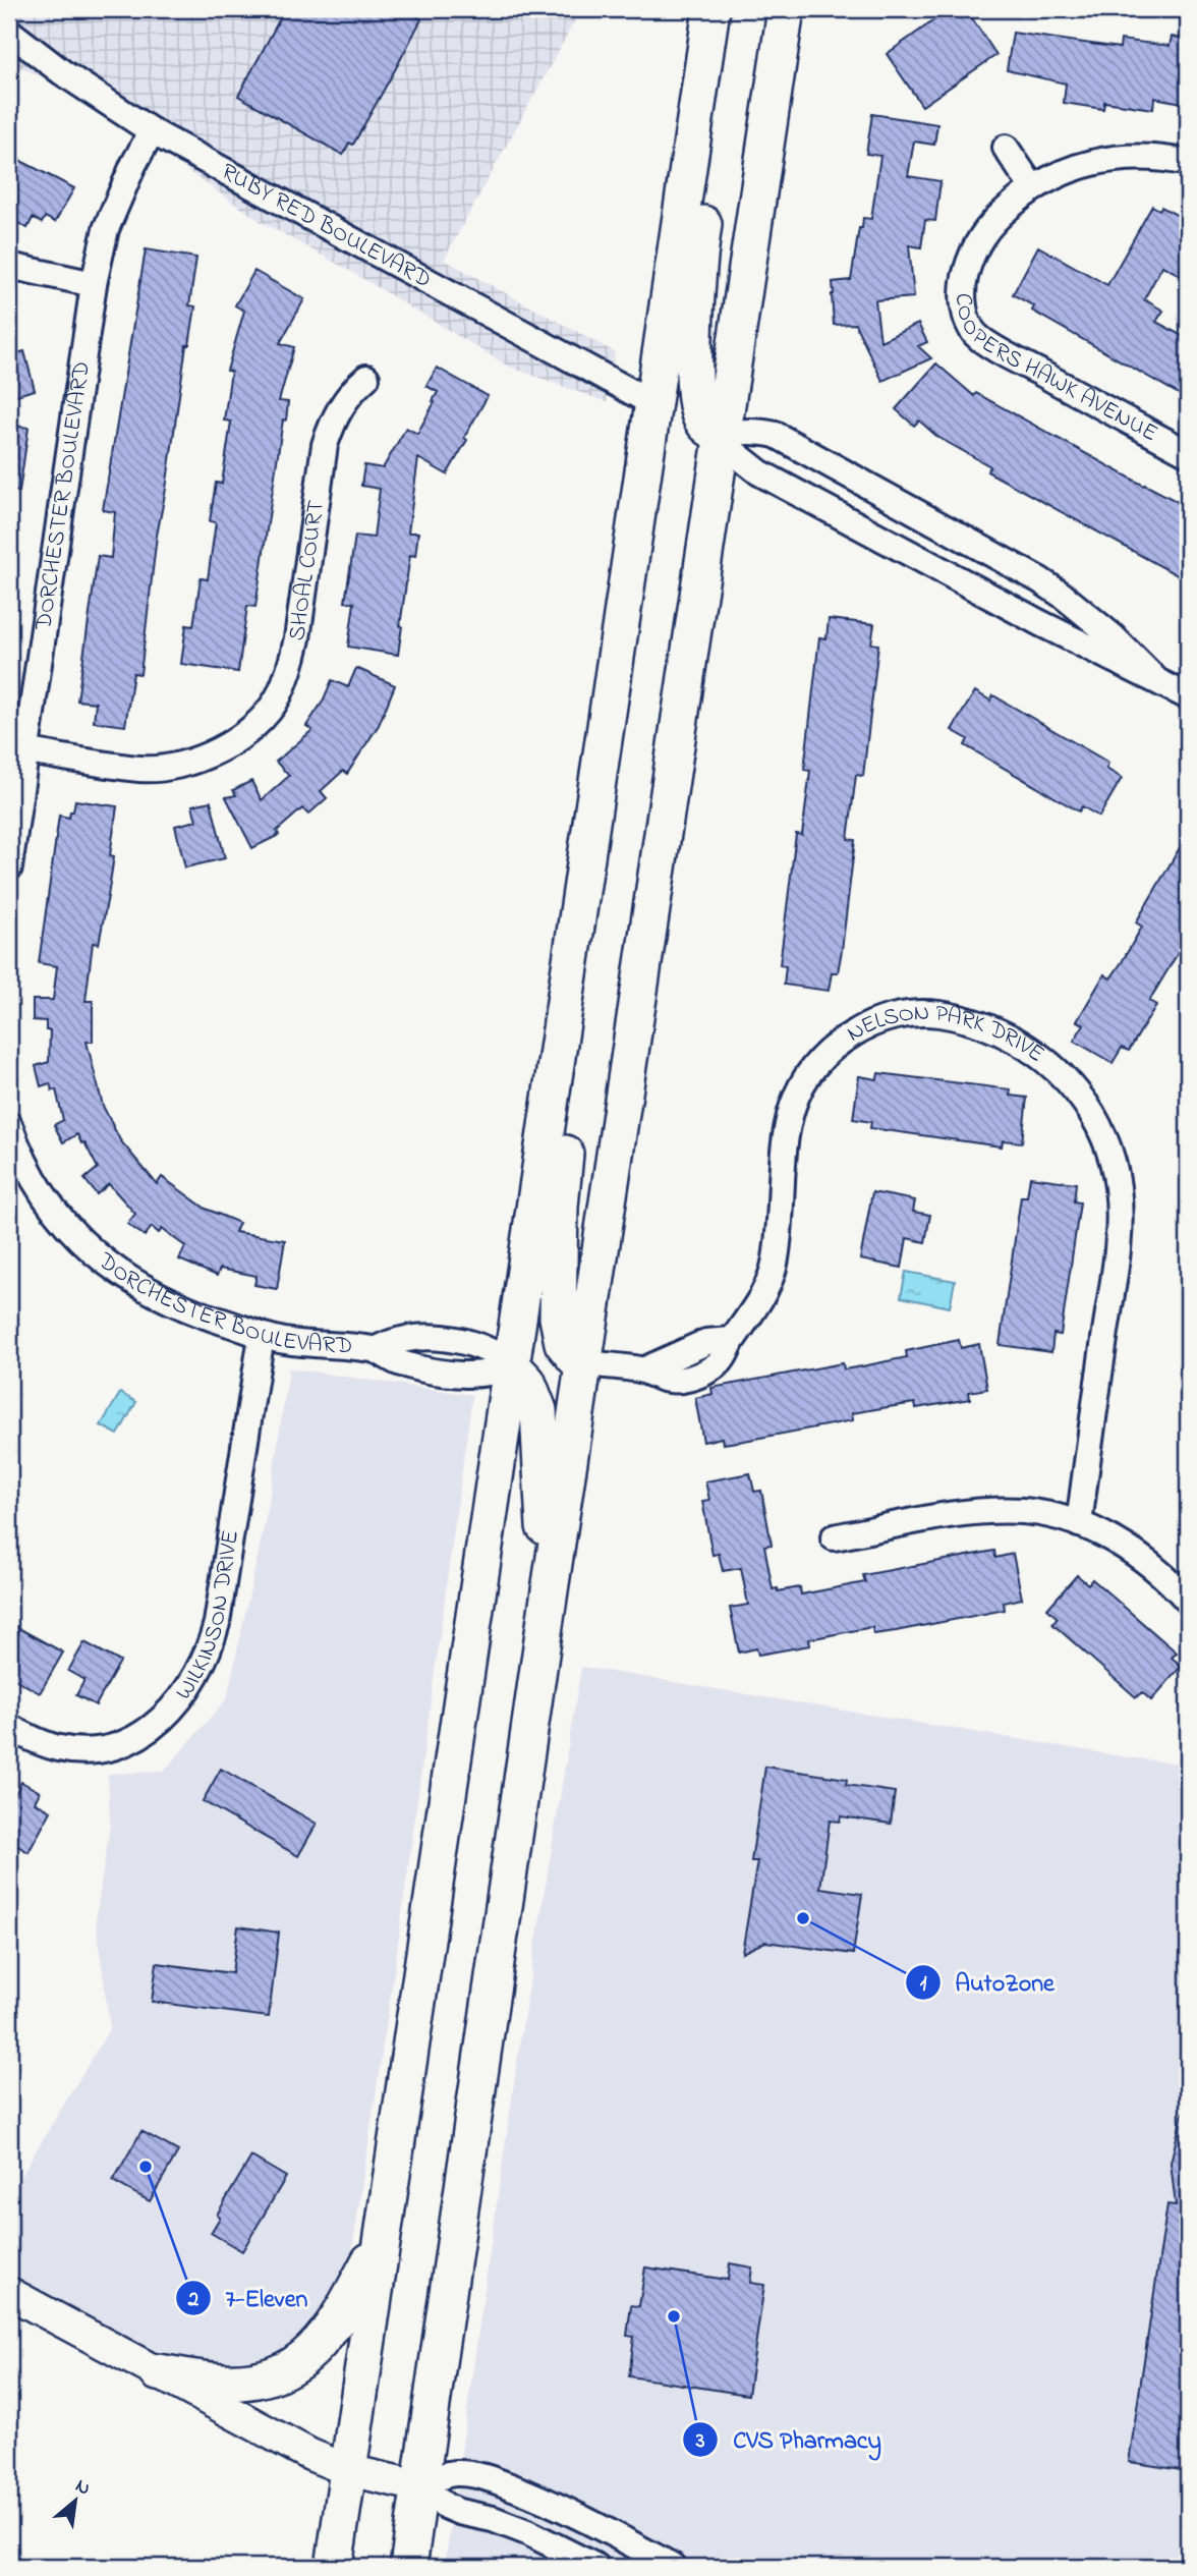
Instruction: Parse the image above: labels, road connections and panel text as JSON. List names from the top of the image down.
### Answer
{
  "streets": {
    "street": [
      "RUBY RED BOULEVARD",
      "COOPERS HAWK AVENUE",
      "DORCHESTER BOULEVARD",
      "SHOAL COURT",
      "NELSON PARK DRIVE",
      "WILKINSON DRIVE"
    ]
  },
  "crossings": [
    ["RUBY RED BOULEVARD", "DORCHESTER BOULEVARD"],
    ["DORCHESTER BOULEVARD", "SHOAL COURT"],
    ["DORCHESTER BOULEVARD", "WILKINSON DRIVE"]
  ],
  "places": ["AutoZone", "7-Eleven", "CVS Pharmacy"],
  "north": "top right"
}
